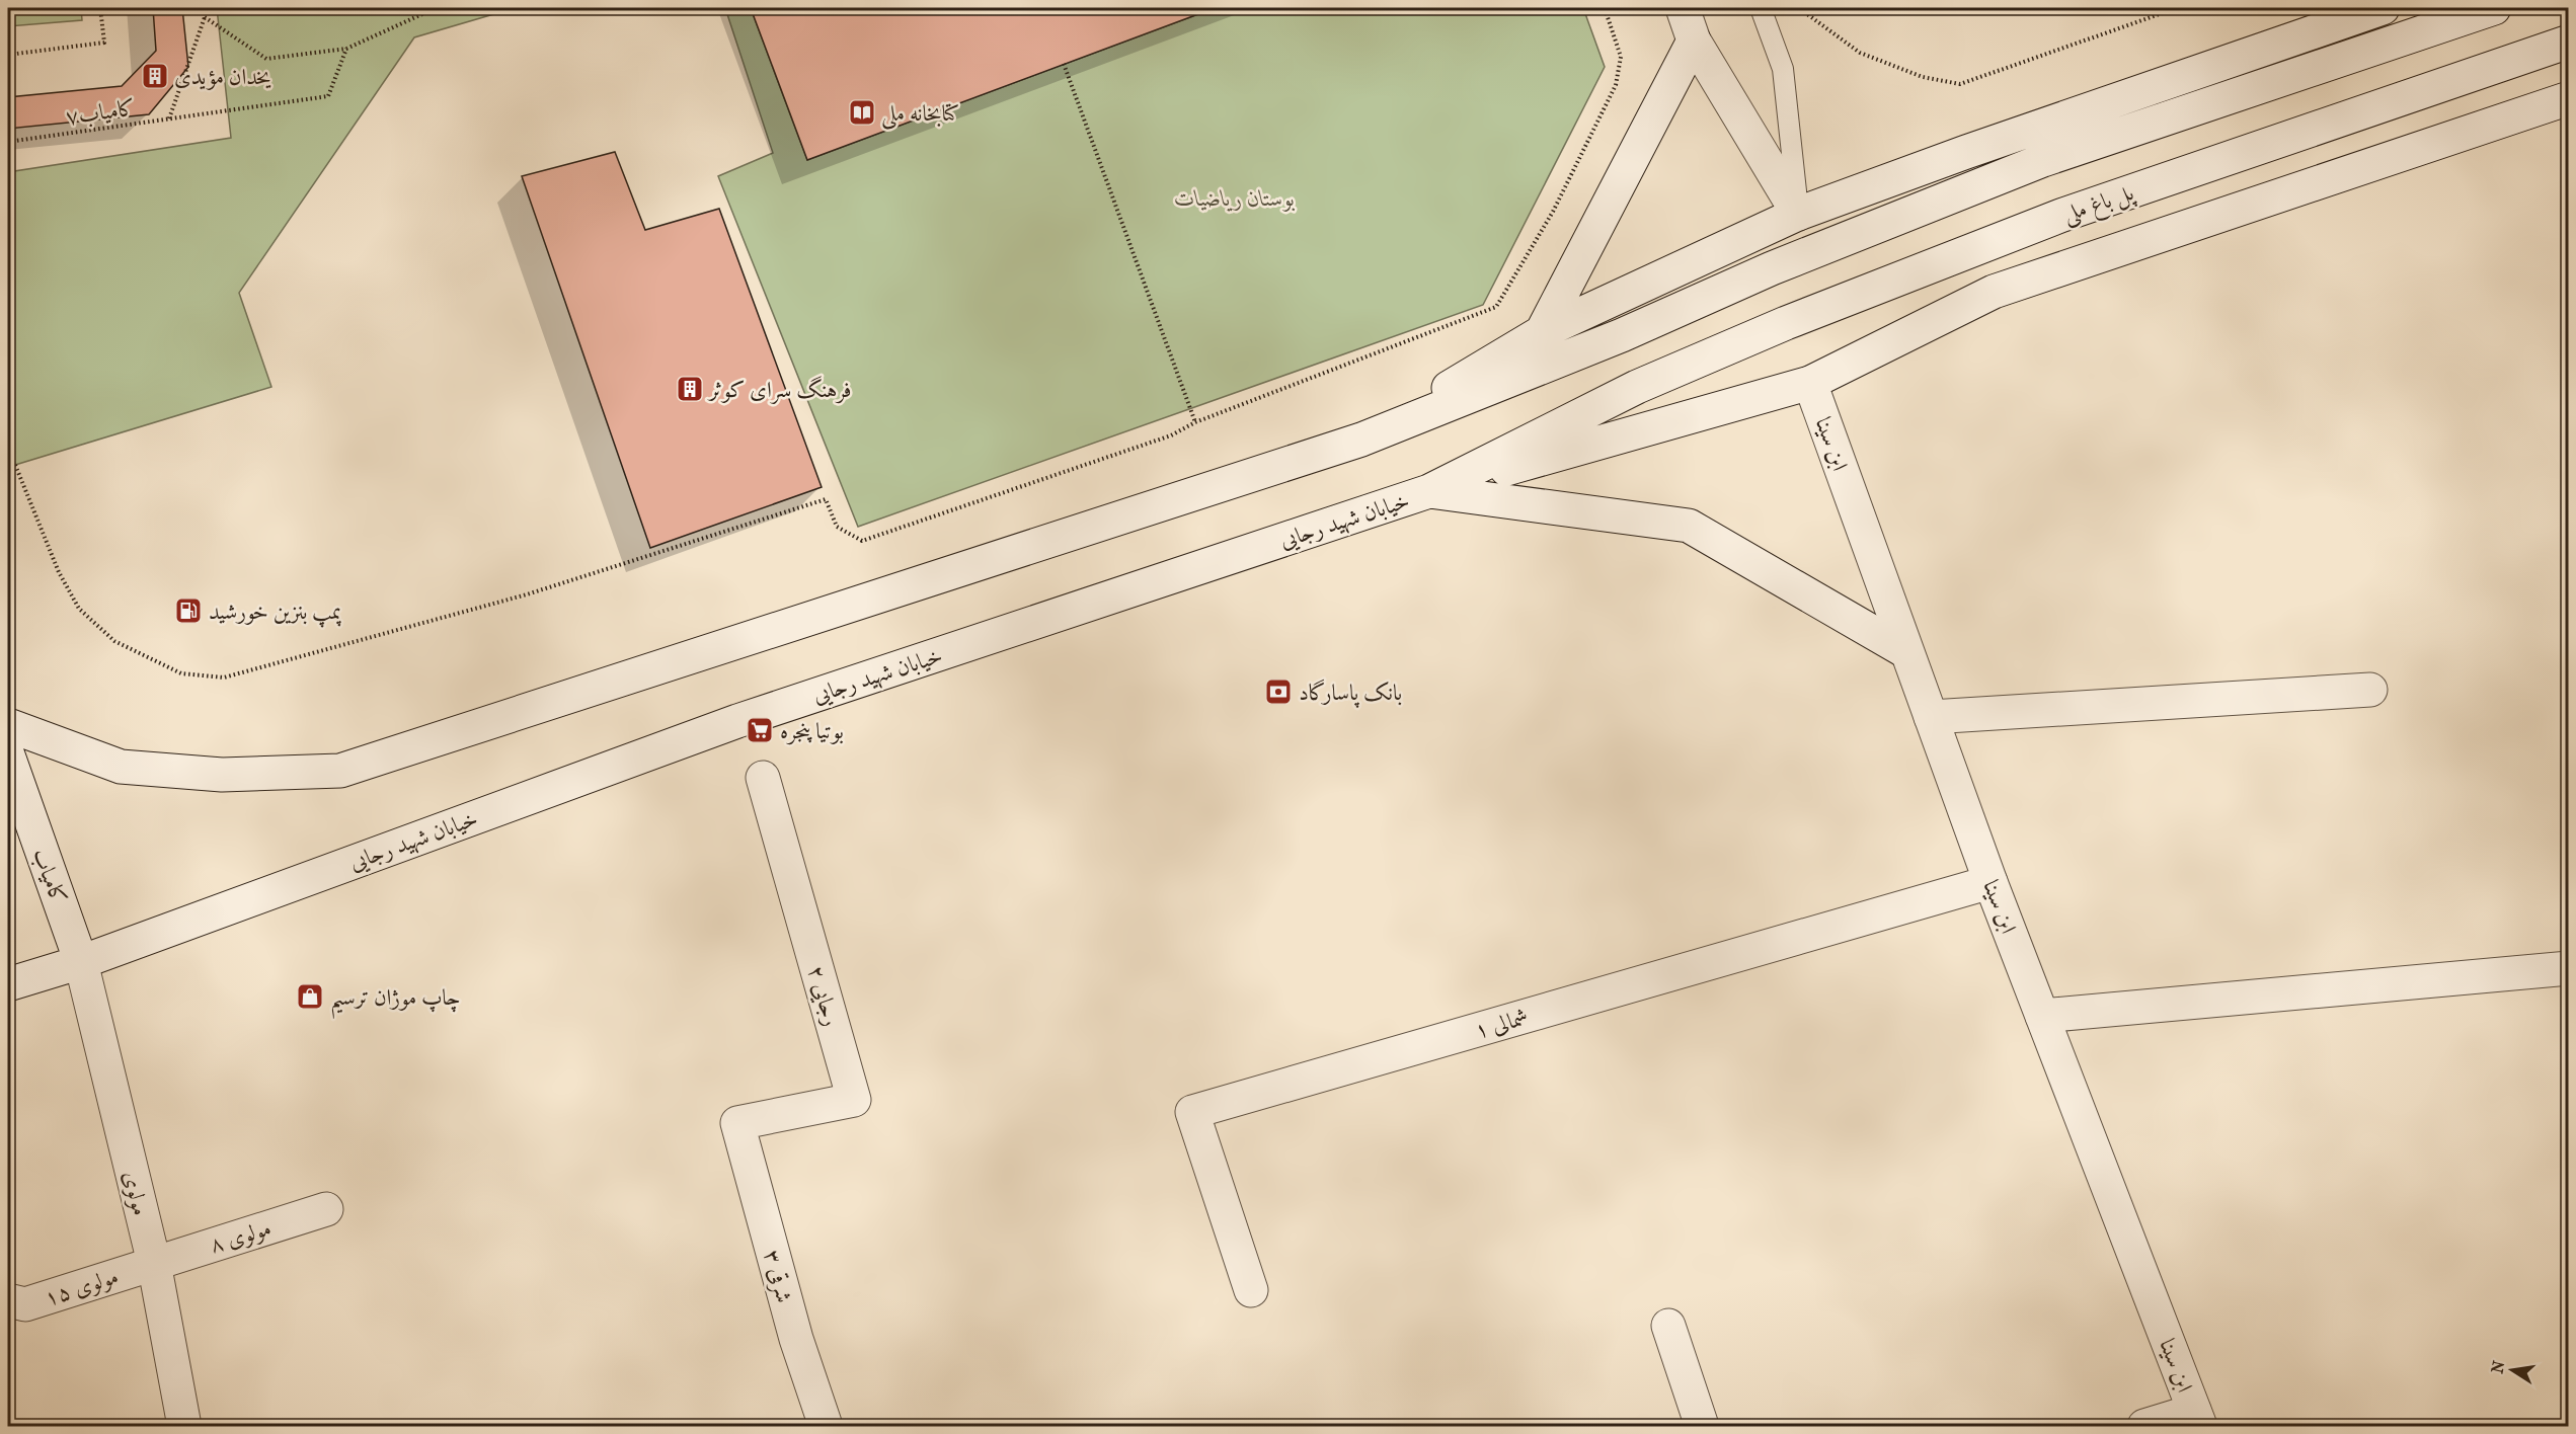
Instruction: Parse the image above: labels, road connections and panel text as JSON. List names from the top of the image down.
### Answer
{
  "streets": {
    "main road": [
      "پل باغ ملی",
      "ابن سینا",
      "خیابان شهید رجایی",
      "کامیاب",
      "رجایی ۲",
      "شمالی ۱",
      "مولوی",
      "مولوی ۸",
      "شرقی ۳",
      "مولوی ۱۵"
    ],
    "path": ["کامیاب۷"]
  },
  "crossings": [
    ["پل باغ ملی", "خیابان شهید رجایی"],
    ["ابن سینا", "شمالی ۱"],
    ["خیابان شهید رجایی", "کامیاب"],
    ["خیابان شهید رجایی", "مولوی"],
    ["کامیاب", "مولوی"],
    ["رجایی ۲", "شرقی ۳"],
    ["مولوی", "مولوی ۸"],
    ["مولوی", "مولوی ۱۵"],
    ["مولوی ۸", "مولوی ۱۵"]
  ],
  "parks": ["بوستان ریاضیات"],
  "places": {
    "building": ["یخدان مؤیدی", "فرهنگ سرای کوثر"],
    "library": ["کتابخانه ملی"],
    "fuel station": ["پمپ بنزین خورشید"],
    "bank": ["بانک پاسارگاد"],
    "supermarket": ["بوتیا پنجره"],
    "shop": ["چاپ موژان ترسیم"]
  },
  "north": "left"
}
